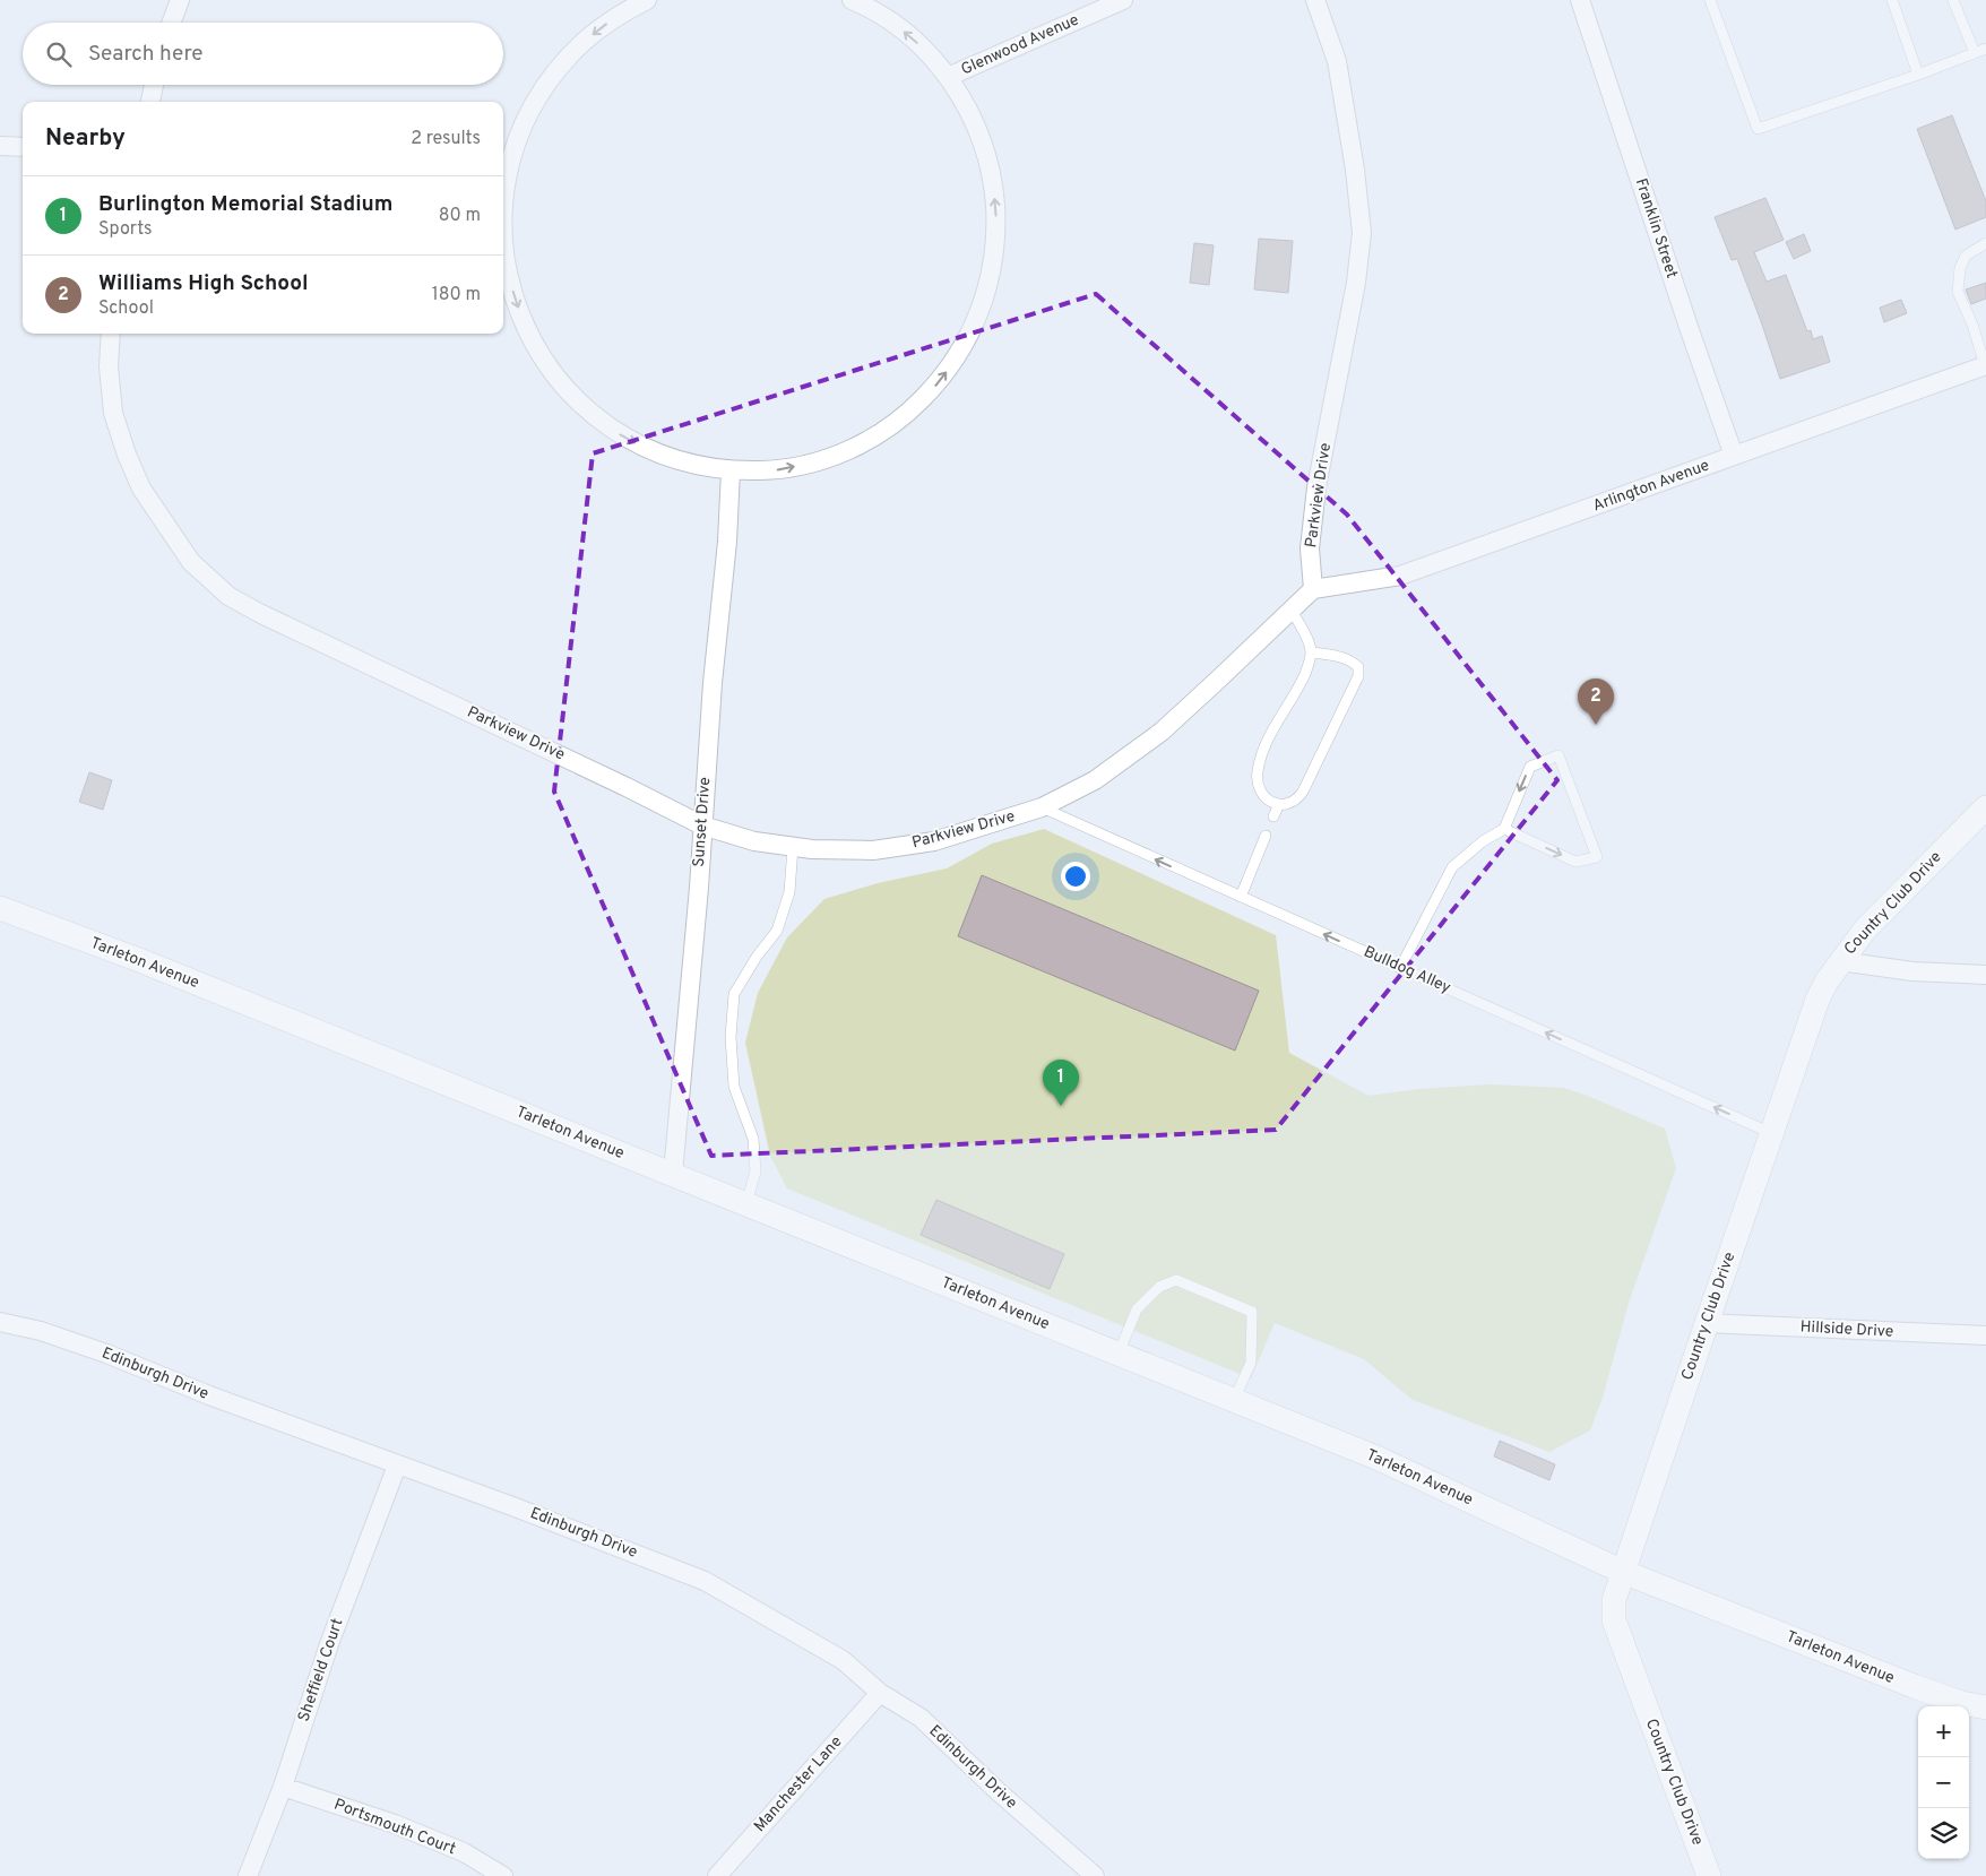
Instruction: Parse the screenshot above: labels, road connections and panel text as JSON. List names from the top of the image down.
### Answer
{
  "streets": {
    "street": [
      "Glenwood Avenue",
      "Franklin Street",
      "Arlington Avenue",
      "Parkview Drive",
      "Sunset Drive",
      "Country Club Drive",
      "Tarleton Avenue",
      "Hillside Drive",
      "Edinburgh Drive",
      "Sheffield Court",
      "Manchester Lane",
      "Portsmouth Court"
    ],
    "lane": ["Bulldog Alley"]
  },
  "crossings": [
    ["Franklin Street", "Arlington Avenue"],
    ["Arlington Avenue", "Parkview Drive"],
    ["Parkview Drive", "Sunset Drive"],
    ["Parkview Drive", "Bulldog Alley"],
    ["Sunset Drive", "Tarleton Avenue"],
    ["Country Club Drive", "Tarleton Avenue"],
    ["Country Club Drive", "Bulldog Alley"],
    ["Country Club Drive", "Hillside Drive"],
    ["Edinburgh Drive", "Sheffield Court"],
    ["Edinburgh Drive", "Manchester Lane"],
    ["Sheffield Court", "Portsmouth Court"]
  ],
  "one_way": ["Bulldog Alley"],
  "page": {
    "search": "Search here",
    "heading": ["Nearby", "2 results"],
    "list": [
      {
        "mark": "1",
        "name": "Burlington Memorial Stadium",
        "note": "Sports",
        "value": "80 m"
      },
      {
        "mark": "2",
        "name": "Williams High School",
        "note": "School",
        "value": "180 m"
      }
    ],
    "pins": ["2", "1"],
    "map_buttons": ["+", "−"]
  }
}
